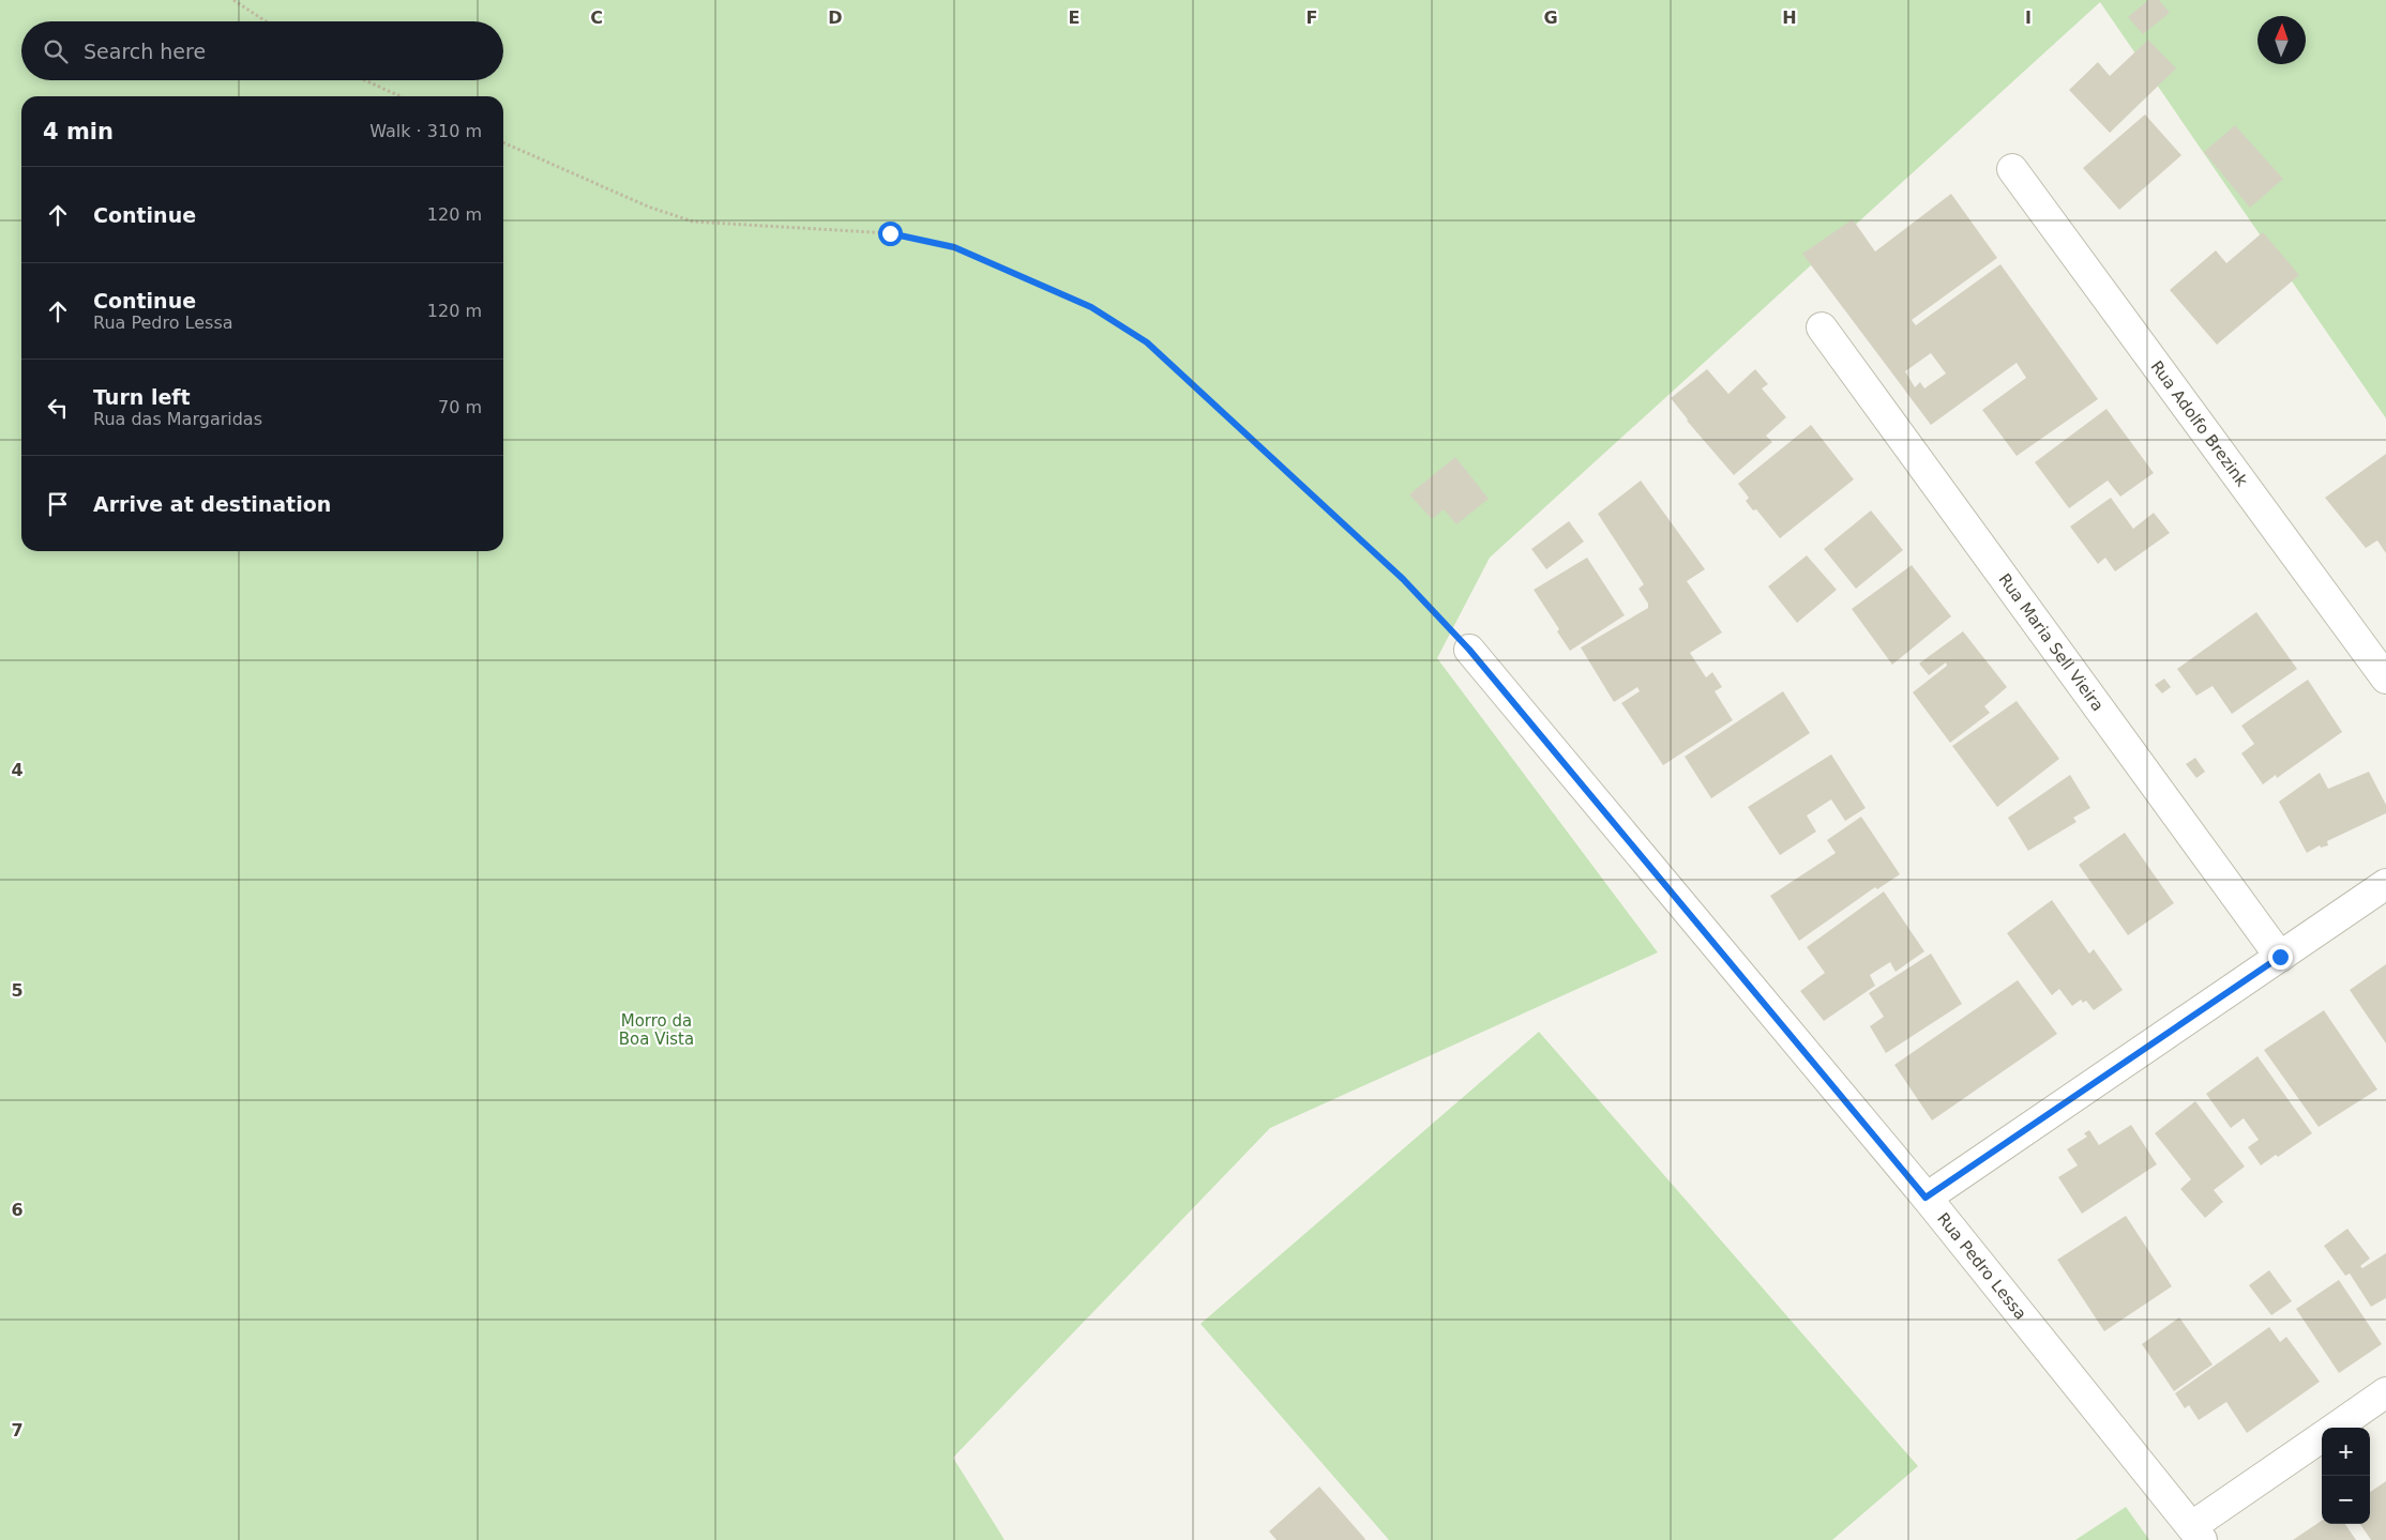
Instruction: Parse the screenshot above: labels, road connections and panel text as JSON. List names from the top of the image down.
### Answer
{
  "streets": {
    "street": ["Rua Adolfo Brezink", "Rua Maria Sell Vieira", "Rua Pedro Lessa"]
  },
  "parks": ["Morro da Boa Vista"],
  "north": "top",
  "page": {
    "search": "Search here",
    "heading": ["4 min", "Walk · 310 m"],
    "list": [
      ["Continue", "120 m"],
      ["Continue", "Rua Pedro Lessa", "120 m"],
      ["Turn left", "Rua das Margaridas", "70 m"],
      "Arrive at destination"
    ],
    "map_buttons": ["+", "−"]
  },
  "grid": {
    "columns": [
      "C",
      "D",
      "E",
      "F",
      "G",
      "H",
      "I"
    ],
    "rows": [
      "4",
      "5",
      "6",
      "7"
    ]
  }
}
